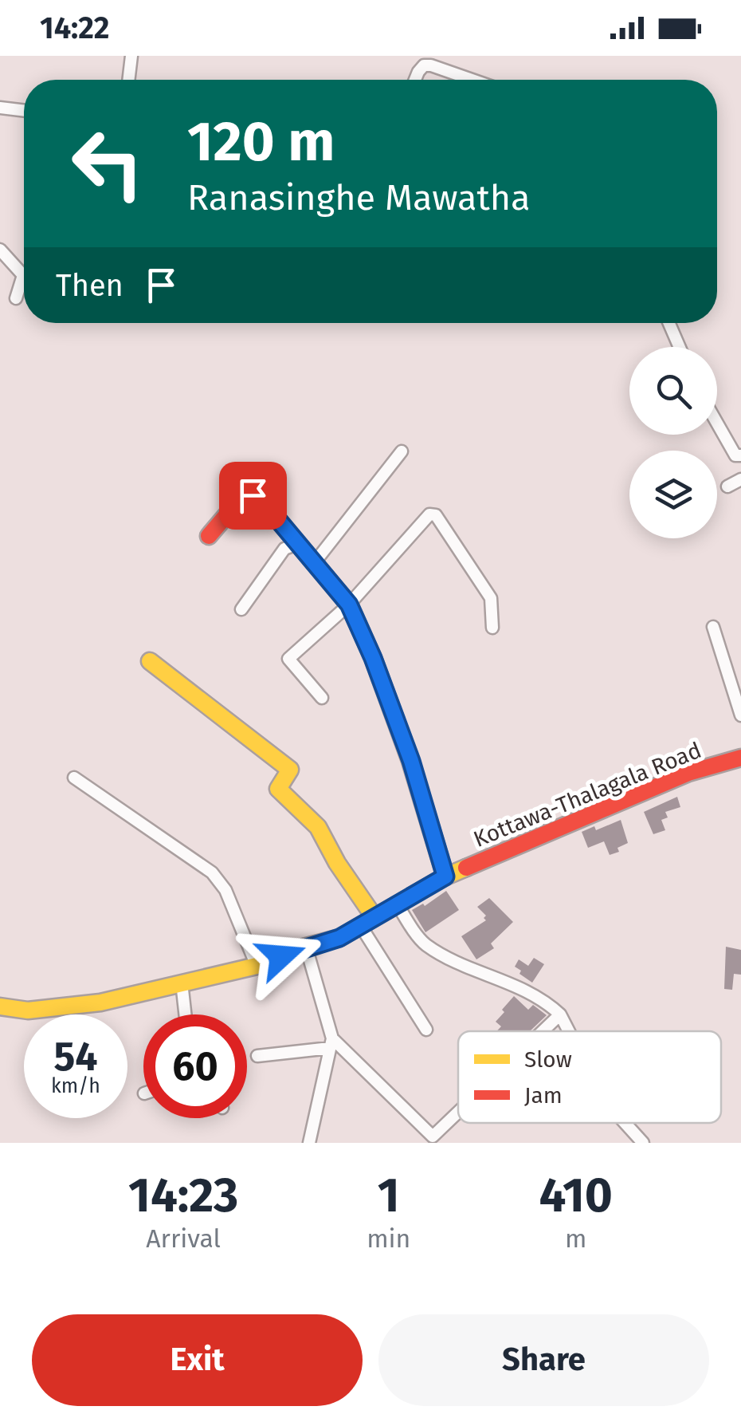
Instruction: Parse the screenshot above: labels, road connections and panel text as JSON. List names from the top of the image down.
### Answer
{
  "streets": {
    "street": ["Kottawa-Thalagala Road"]
  },
  "legend": ["Slow", "Jam"],
  "page": {
    "status": "14:22",
    "turn": ["120 m", "Ranasinghe Mawatha"],
    "then": "Then",
    "speed": "54 km/h",
    "limit": "60",
    "eta": [
      "14:23",
      "Arrival",
      "1",
      "min",
      "410",
      "m"
    ],
    "buttons": ["Exit", "Share"]
  }
}
